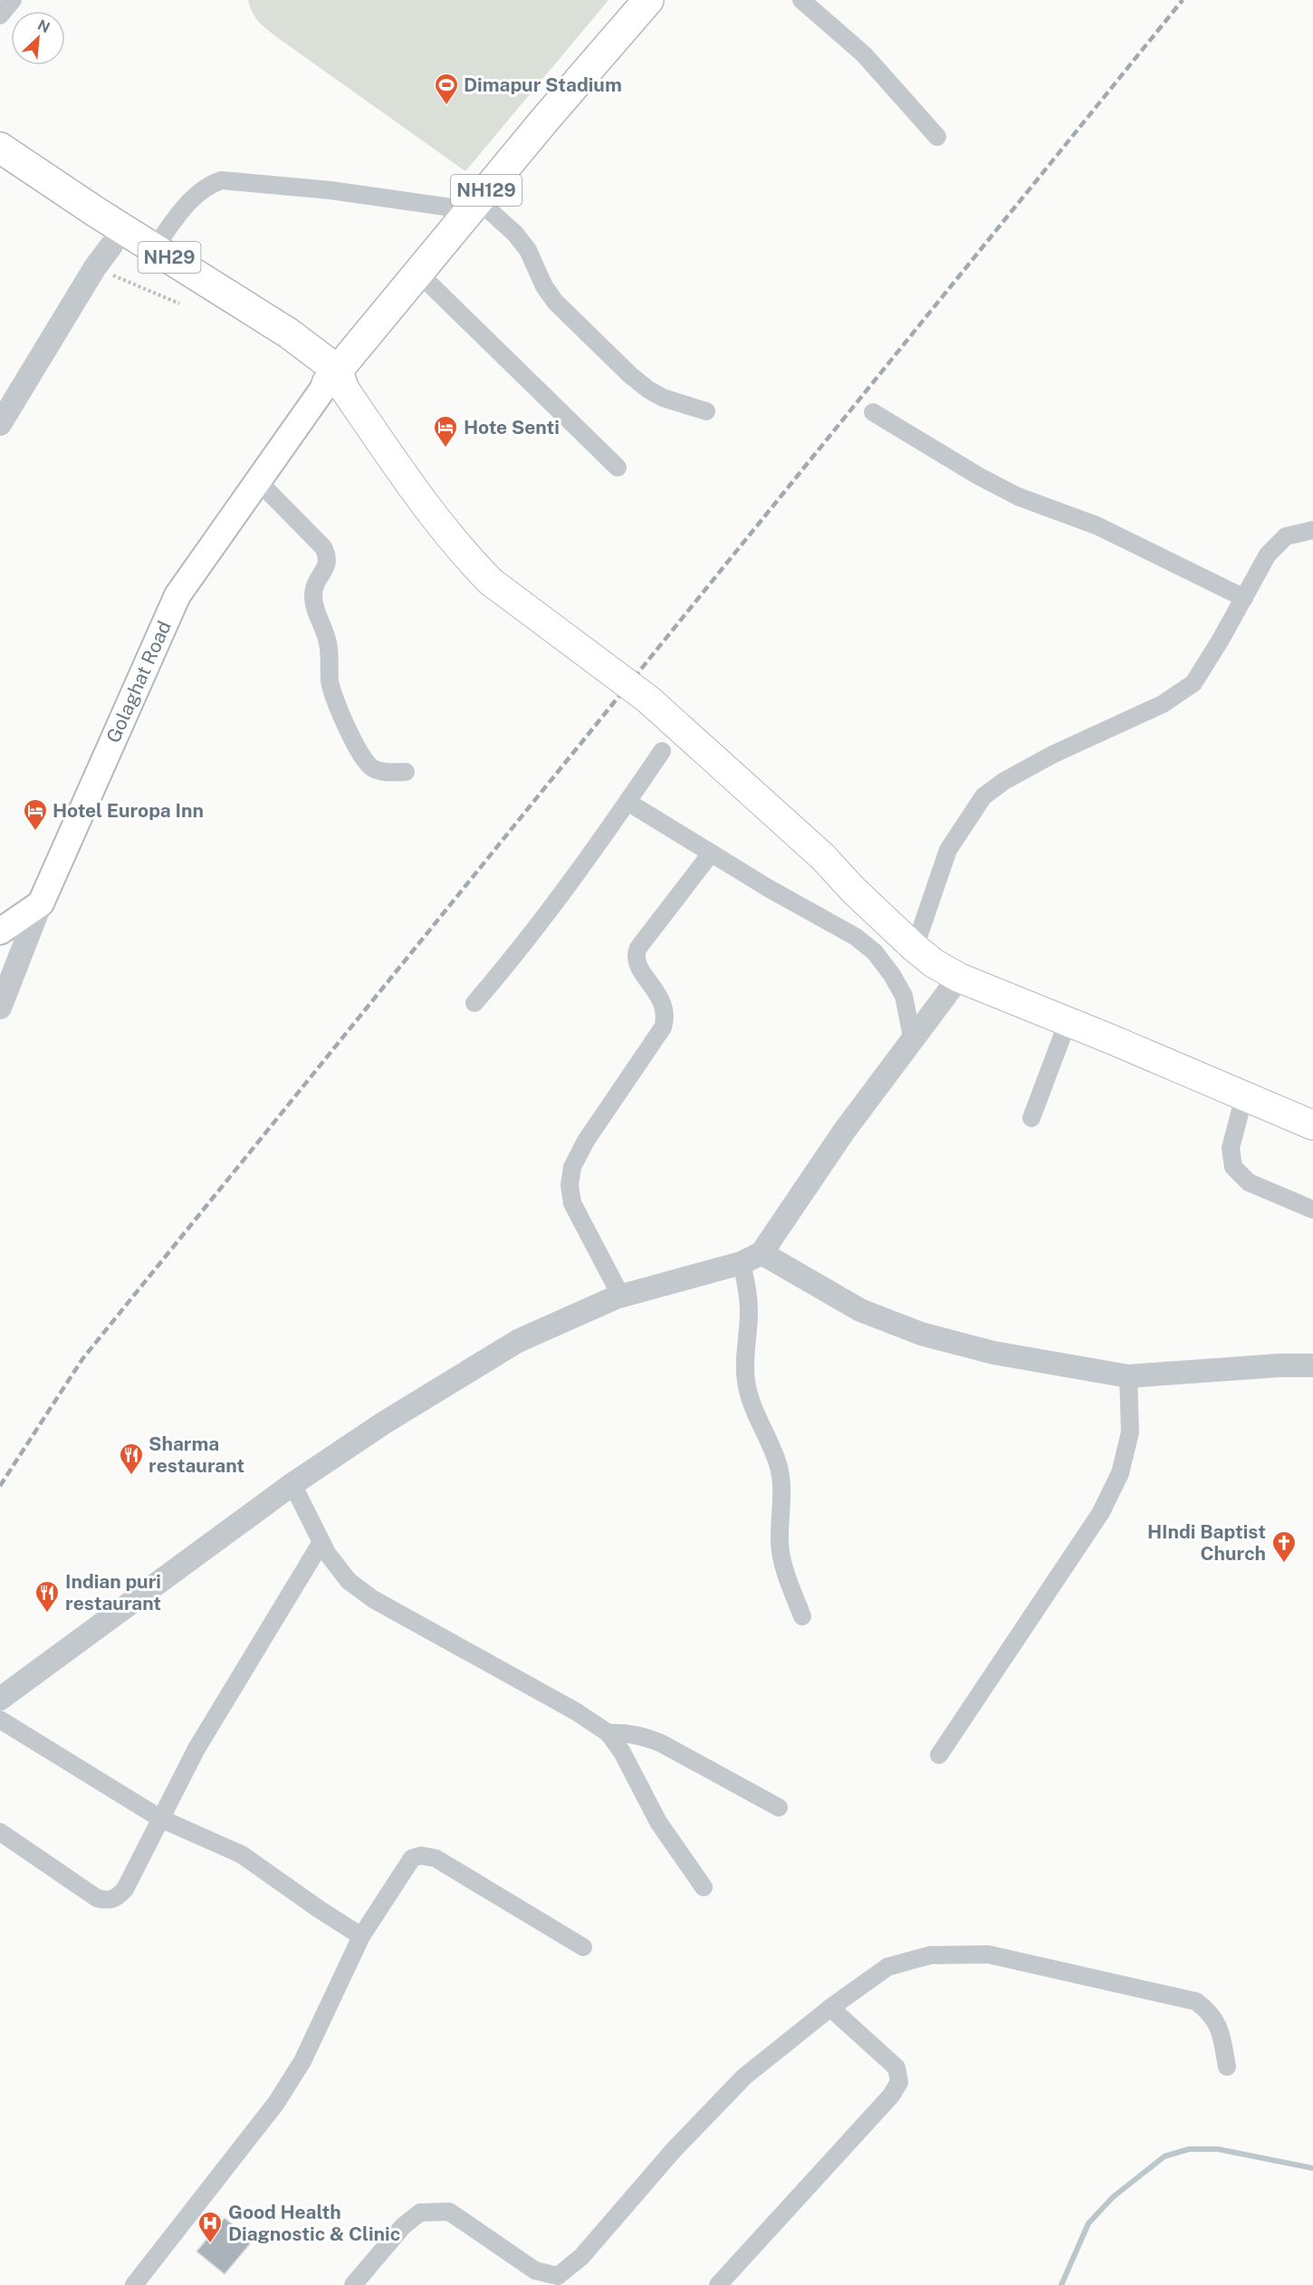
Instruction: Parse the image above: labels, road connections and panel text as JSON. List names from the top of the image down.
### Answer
{
  "streets": {
    "highway": ["NH129", "NH29"],
    "main road": ["Golaghat Road"]
  },
  "crossings": [
    ["NH129", "NH29"],
    ["NH129", "Golaghat Road"],
    ["NH29", "Golaghat Road"]
  ],
  "places": {
    "sports": ["Dimapur Stadium"],
    "hotel": ["Hote Senti", "Hotel Europa Inn"],
    "restaurant": ["Sharma restaurant", "Indian puri restaurant"],
    "church": ["HIndi Baptist Church"],
    "hospital": ["Good Health Diagnostic & Clinic"]
  },
  "north": "top right"
}
